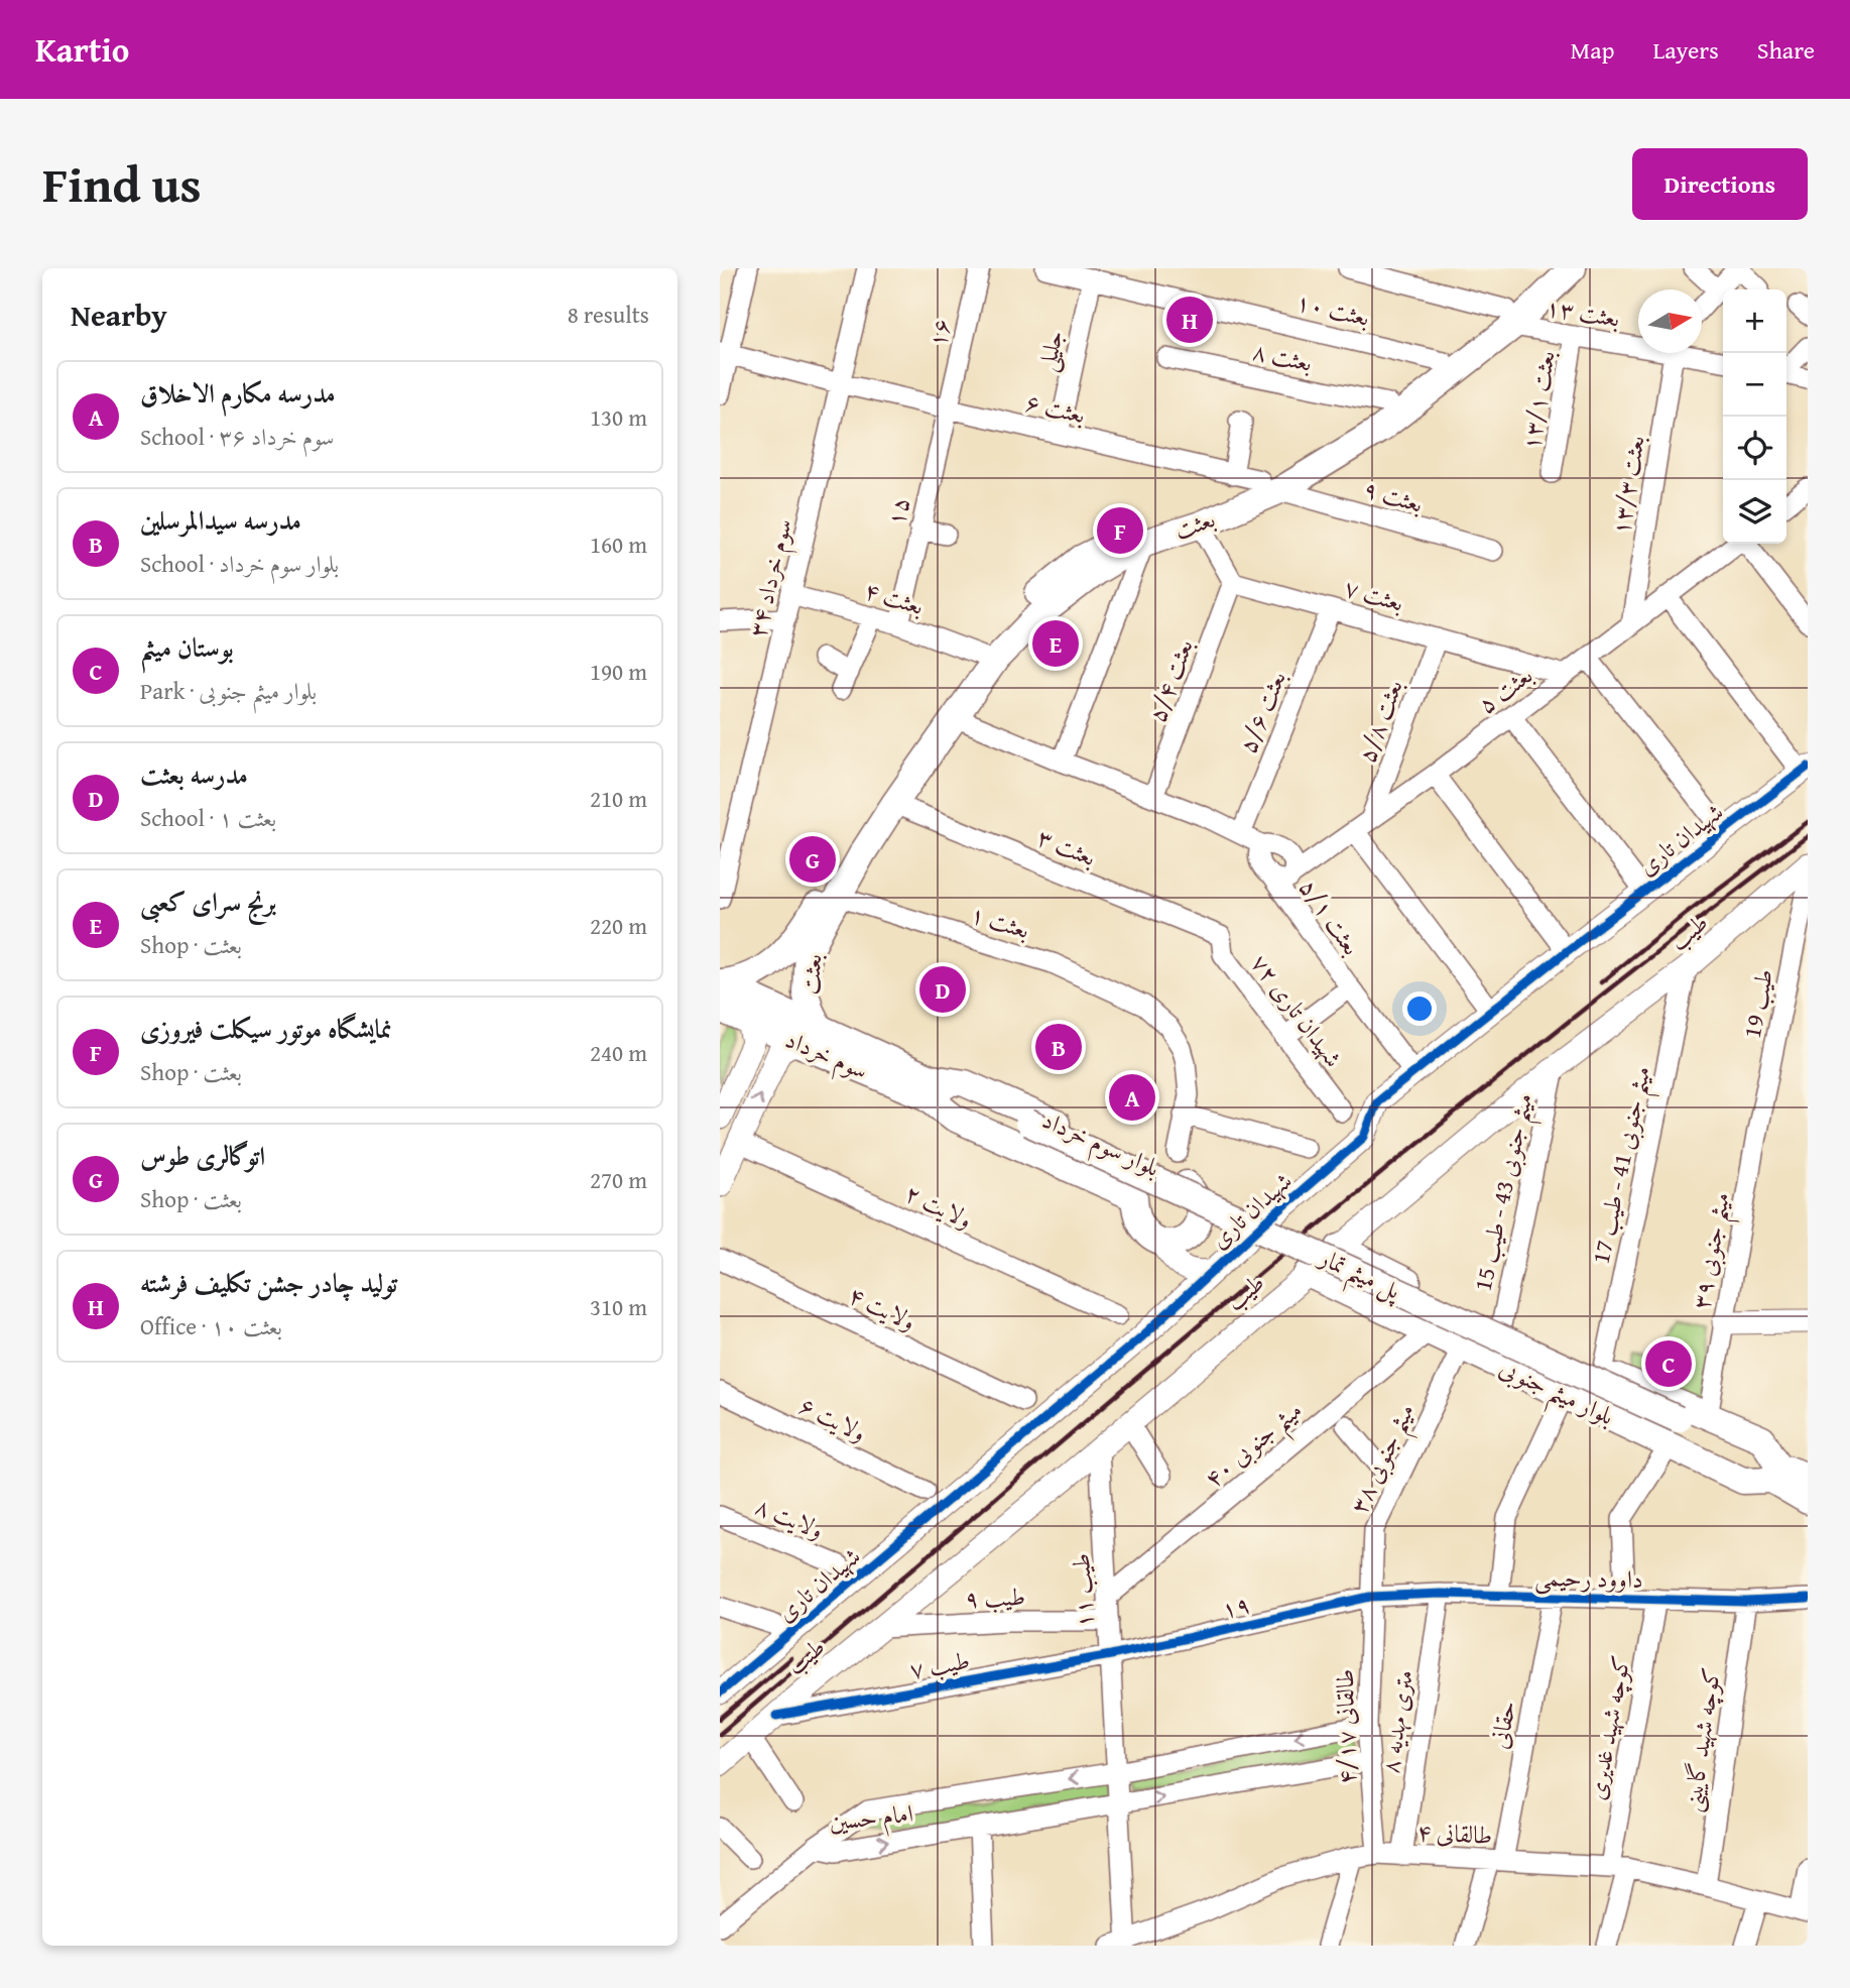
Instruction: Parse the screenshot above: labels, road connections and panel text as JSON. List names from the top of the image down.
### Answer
{
  "streets": {
    "main road": [
      "بعثت",
      "سوم خرداد",
      "بلوار سوم خرداد",
      "پل میثم تمار",
      "بلوار میثم جنوبی"
    ],
    "street": [
      "بعثت ۱۰",
      "بعثت ۱۳",
      "۱۶",
      "جلیلی",
      "بعثت ۸",
      "بعثت ۱۳/۱",
      "بعثت ۶",
      "بعثت ۱۳/۳",
      "بعثت ۹",
      "۱۵",
      "سوم خرداد ۳۴",
      "بعثت ۷",
      "بعثت ۴",
      "بعثت ۵/۴",
      "بعثت ۵",
      "بعثت ۵/۶",
      "بعثت ۵/۸",
      "شهیدان تاری",
      "بعثت ۳",
      "بعثت ۵/۱",
      "بعثت ۱",
      "طیب",
      "طیب 19",
      "شهیدان تاری ۷۲",
      "میثم جنوبی 41 - طیب 17",
      "میثم جنوبی 43 - طیب 15",
      "ولایت ۲",
      "میثم جنوبی ۳۹",
      "ولایت ۴",
      "ولایت ۶",
      "میثم جنوبی ۴۰",
      "میثم جنوبی ۳۸",
      "ولایت ۸",
      "داوود رحیمی",
      "طیب ۱۱",
      "طیب ۹",
      "۱۹",
      "طیب ۷",
      "۸ متری مهدیه",
      "حقانی",
      "طالقانی ۴/۱۷",
      "کوچه شهید غدیری",
      "کوچه شهید گایینی",
      "امام حسین",
      "طالقانی ۴"
    ]
  },
  "crossings": [
    ["بعثت ۱۰", "جلیلی"],
    ["بعثت ۱۰", "بعثت"],
    ["بعثت ۱۳", "بعثت ۱۳/۱"],
    ["بعثت ۱۳", "بعثت"],
    ["۱۶", "بعثت ۶"],
    ["۱۶", "۱۵"],
    ["جلیلی", "بعثت ۶"],
    ["بعثت ۸", "بعثت"],
    ["بعثت ۶", "بعثت ۹"],
    ["بعثت ۶", "۱۵"],
    ["بعثت ۶", "بعثت"],
    ["بعثت ۶", "سوم خرداد ۳۴"],
    ["بعثت ۱۳/۳", "بعثت ۵"],
    ["بعثت ۹", "بعثت"],
    ["۱۵", "بعثت ۴"],
    ["بعثت", "بعثت ۴"],
    ["بعثت", "بعثت ۳"],
    ["بعثت", "بعثت ۱"],
    ["بعثت", "سوم خرداد"],
    ["بعثت", "بلوار سوم خرداد"],
    ["سوم خرداد ۳۴", "بعثت ۴"],
    ["بعثت ۷", "بعثت ۵/۴"],
    ["بعثت ۷", "بعثت ۵"],
    ["بعثت ۷", "بعثت ۵/۶"],
    ["بعثت ۷", "بعثت ۵/۸"],
    ["بعثت ۵", "بعثت ۵/۸"],
    ["بعثت ۵", "بعثت ۵/۱"],
    ["شهیدان تاری", "بعثت ۵/۱"],
    ["شهیدان تاری", "بلوار سوم خرداد"],
    ["بعثت ۳", "شهیدان تاری ۷۲"],
    ["طیب", "میثم جنوبی 41 - طیب 17"],
    ["طیب", "میثم جنوبی 43 - طیب 15"],
    ["طیب", "بلوار میثم جنوبی"],
    ["طیب", "طیب ۱۱"],
    ["طیب", "طیب ۹"],
    ["طیب", "طیب ۷"],
    ["طیب 19", "میثم جنوبی ۳۹"],
    ["سوم خرداد", "بلوار سوم خرداد"],
    ["بلوار سوم خرداد", "پل میثم تمار"],
    ["میثم جنوبی 41 - طیب 17", "بلوار میثم جنوبی"],
    ["میثم جنوبی 43 - طیب 15", "بلوار میثم جنوبی"],
    ["میثم جنوبی ۳۹", "بلوار میثم جنوبی"],
    ["پل میثم تمار", "بلوار میثم جنوبی"],
    ["بلوار میثم جنوبی", "میثم جنوبی ۴۰"],
    ["بلوار میثم جنوبی", "میثم جنوبی ۳۸"],
    ["میثم جنوبی ۴۰", "طیب ۱۱"],
    ["میثم جنوبی ۳۸", "داوود رحیمی"],
    ["میثم جنوبی ۳۸", "۱۹"],
    ["میثم جنوبی ۳۸", "طالقانی ۴/۱۷"],
    ["داوود رحیمی", "۱۹"],
    ["داوود رحیمی", "۸ متری مهدیه"],
    ["داوود رحیمی", "حقانی"],
    ["داوود رحیمی", "طالقانی ۴/۱۷"],
    ["داوود رحیمی", "کوچه شهید غدیری"],
    ["داوود رحیمی", "کوچه شهید گایینی"],
    ["طیب ۱۱", "طیب ۹"],
    ["طیب ۱۱", "۱۹"],
    ["طیب ۱۱", "طیب ۷"],
    ["طیب ۱۱", "امام حسین"],
    ["طیب ۱۱", "طالقانی ۴"],
    ["۱۹", "طیب ۷"],
    ["۱۹", "طالقانی ۴/۱۷"],
    ["۸ متری مهدیه", "طالقانی ۴"],
    ["حقانی", "طالقانی ۴"],
    ["طالقانی ۴/۱۷", "امام حسین"],
    ["طالقانی ۴/۱۷", "طالقانی ۴"],
    ["کوچه شهید غدیری", "طالقانی ۴"],
    ["کوچه شهید گایینی", "طالقانی ۴"]
  ],
  "north": "right",
  "page": {
    "header": "Kartio",
    "nav": ["Map", "Layers", "Share"],
    "title": "Find us",
    "buttons": "Directions",
    "heading": ["Nearby", "8 results"],
    "map_buttons": ["+", "−"],
    "pins": [
      "H",
      "F",
      "E",
      "G",
      "D",
      "B",
      "A",
      "C"
    ],
    "list": [
      {
        "mark": "A",
        "name": "مدرسه مکارم الاخلاق",
        "note": "School · سوم خرداد ۳۶",
        "value": "130 m"
      },
      {
        "mark": "B",
        "name": "مدرسه سیدالمرسلین",
        "note": "School · بلوار سوم خرداد",
        "value": "160 m"
      },
      {
        "mark": "C",
        "name": "بوستان میثم",
        "note": "Park · بلوار میثم جنوبی",
        "value": "190 m"
      },
      {
        "mark": "D",
        "name": "مدرسه بعثت",
        "note": "School · بعثت ۱",
        "value": "210 m"
      },
      {
        "mark": "E",
        "name": "برنج سرای کعبی",
        "note": "Shop · بعثت",
        "value": "220 m"
      },
      {
        "mark": "F",
        "name": "نمایشگاه موتور سیکلت فیروزی",
        "note": "Shop · بعثت",
        "value": "240 m"
      },
      {
        "mark": "G",
        "name": "اتوگالری طوس",
        "note": "Shop · بعثت",
        "value": "270 m"
      },
      {
        "mark": "H",
        "name": "تولید چادر جشن تکلیف فرشته",
        "note": "Office · بعثت ۱۰",
        "value": "310 m"
      }
    ]
  }
}
